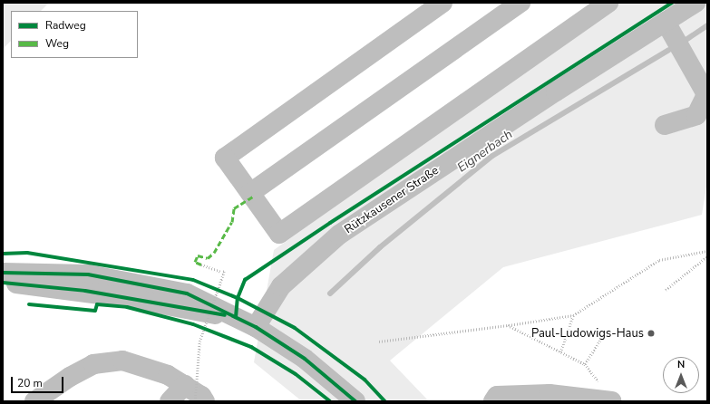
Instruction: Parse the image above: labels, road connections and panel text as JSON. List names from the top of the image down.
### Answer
{
  "streets": {
    "street": ["Rützkausener Straße"]
  },
  "water": ["Eignerbach"],
  "places": ["Paul-Ludowigs-Haus"],
  "legend": ["Radweg", "Weg"],
  "scale_bar": "20 m",
  "north": "top"
}
